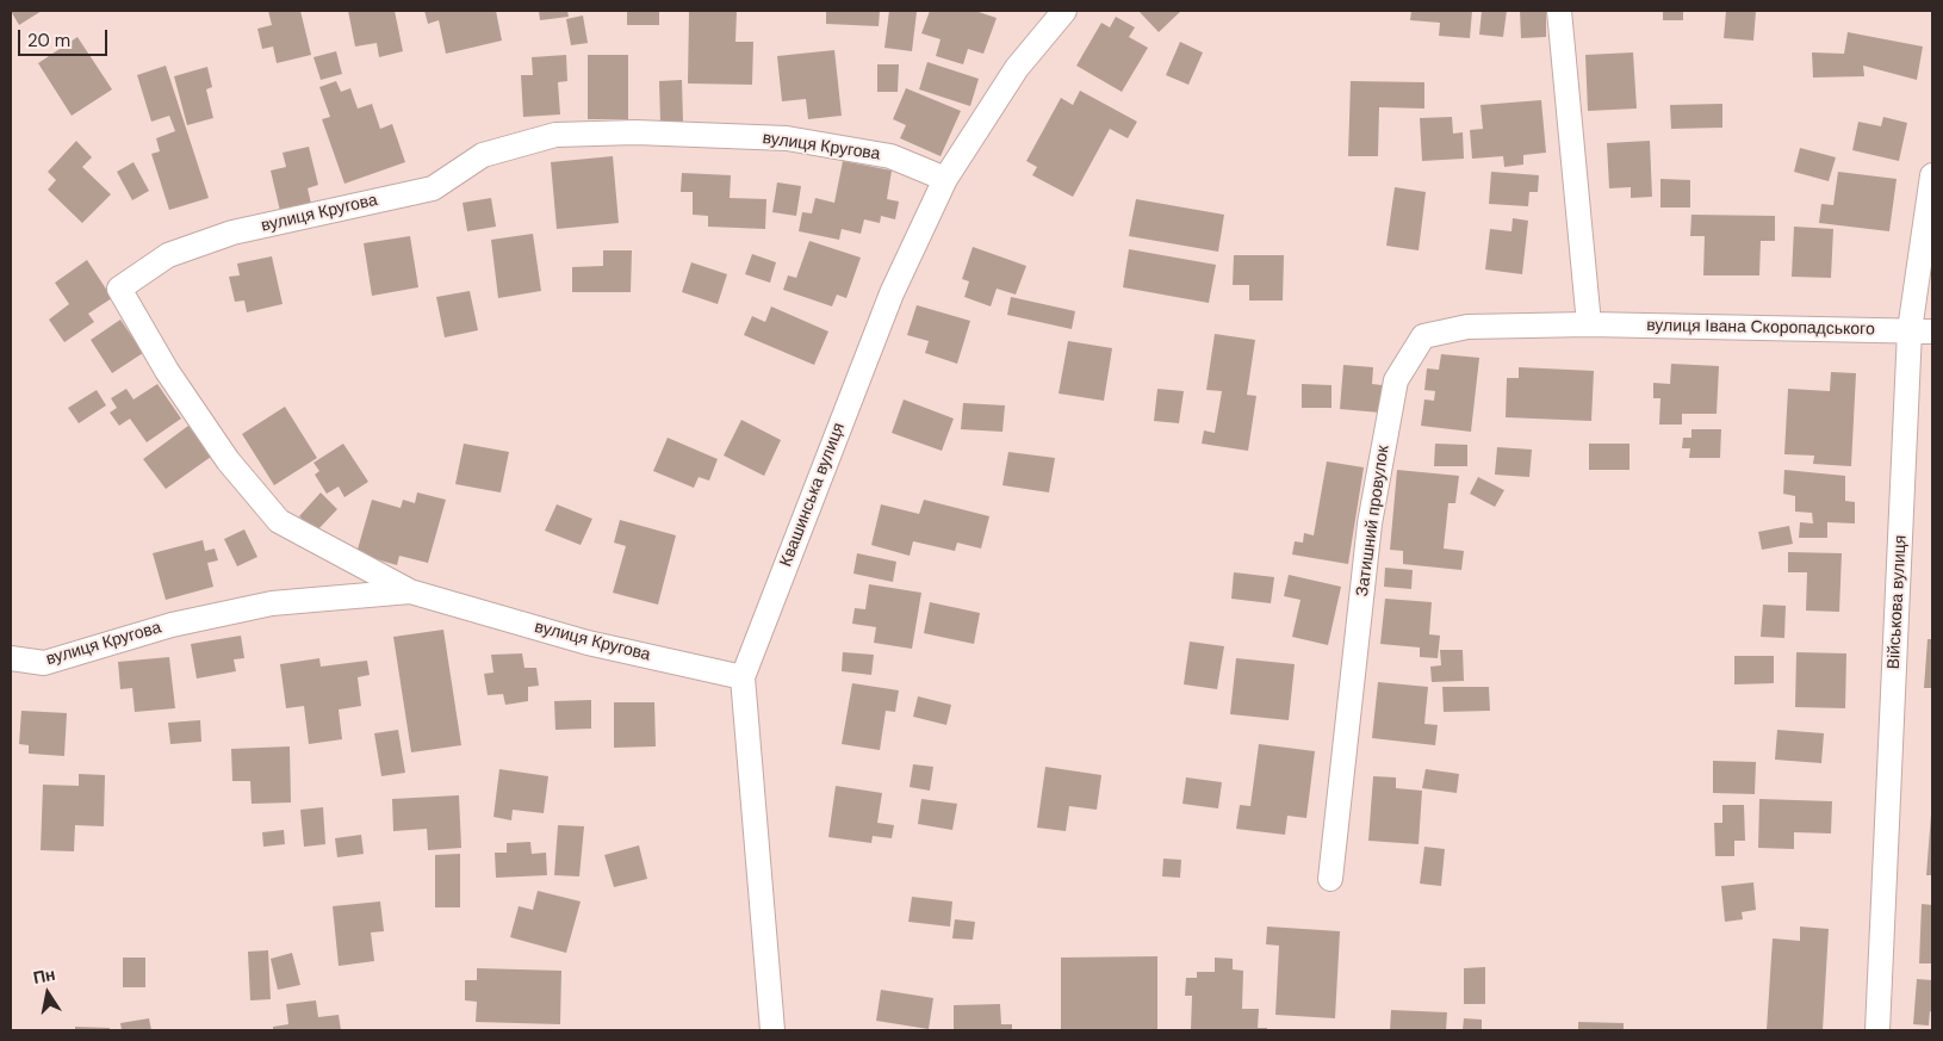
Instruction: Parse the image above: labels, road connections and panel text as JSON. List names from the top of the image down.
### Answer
{
  "streets": {
    "street": [
      "вулиця Кругова",
      "вулиця Івана Скоропадського",
      "Квашинська вулиця",
      "Затишний провулок",
      "Військова вулиця"
    ]
  },
  "crossings": [
    ["вулиця Кругова", "Квашинська вулиця"],
    ["вулиця Івана Скоропадського", "Затишний провулок"],
    ["вулиця Івана Скоропадського", "Військова вулиця"]
  ],
  "scale_bar": "20 m",
  "north": "top"
}
